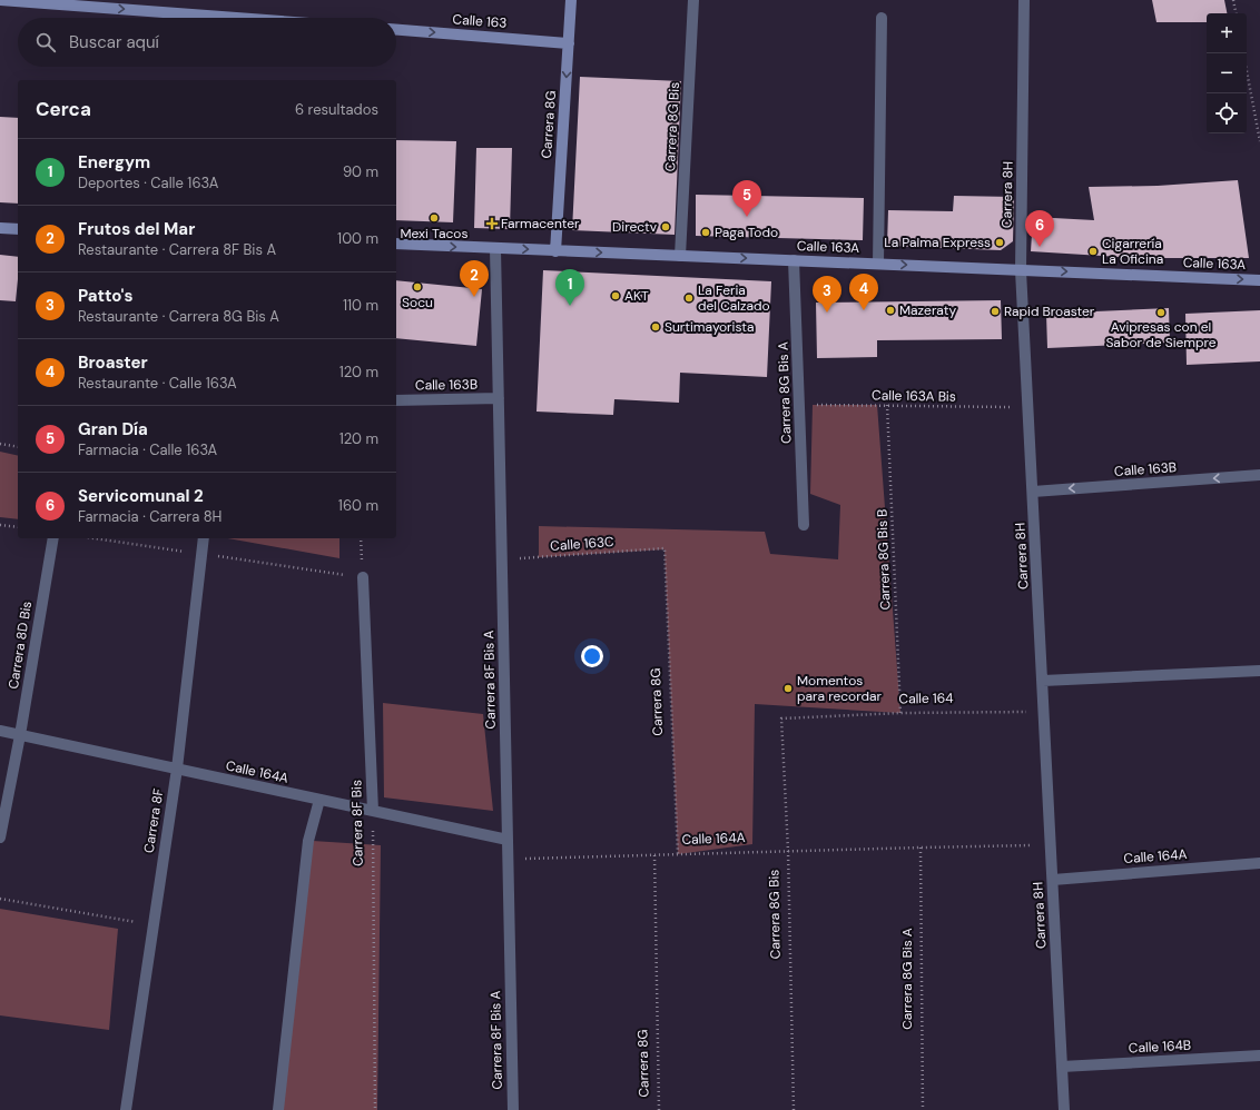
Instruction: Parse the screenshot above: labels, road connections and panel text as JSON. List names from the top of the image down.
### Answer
{
  "streets": {
    "main road": ["Calle 163", "Carrera 8G", "Calle 163A"],
    "street": [
      "Carrera 8G Bis",
      "Carrera 8H",
      "Calle 163B",
      "Carrera 8G Bis A",
      "Carrera 8D Bis",
      "Carrera 8F Bis A",
      "Calle 164A",
      "Carrera 8F",
      "Carrera 8F Bis",
      "Calle 164B"
    ],
    "path": [
      "Calle 163A Bis",
      "Calle 163C",
      "Carrera 8G Bis B",
      "Calle 164"
    ]
  },
  "crossings": [
    ["Calle 163", "Carrera 8G"],
    ["Carrera 8G", "Calle 163A"],
    ["Carrera 8G", "Calle 163C"],
    ["Carrera 8G", "Calle 164A"],
    ["Carrera 8G Bis", "Calle 163A"],
    ["Carrera 8G Bis", "Calle 164"],
    ["Carrera 8G Bis", "Calle 164A"],
    ["Carrera 8H", "Calle 163A"],
    ["Carrera 8H", "Calle 163B"],
    ["Carrera 8H", "Calle 163A Bis"],
    ["Carrera 8H", "Calle 164"],
    ["Carrera 8H", "Calle 164A"],
    ["Carrera 8H", "Calle 164B"],
    ["Calle 163A", "Carrera 8G Bis A"],
    ["Calle 163A", "Carrera 8F Bis A"],
    ["Calle 163B", "Carrera 8F Bis A"],
    ["Carrera 8G Bis A", "Calle 163A Bis"],
    ["Carrera 8G Bis A", "Calle 164A"],
    ["Calle 163A Bis", "Carrera 8G Bis B"],
    ["Calle 163C", "Carrera 8F Bis A"],
    ["Carrera 8G Bis B", "Calle 164"],
    ["Carrera 8D Bis", "Calle 164A"],
    ["Carrera 8F Bis A", "Calle 164A"],
    ["Calle 164A", "Carrera 8F"],
    ["Calle 164A", "Carrera 8F Bis"]
  ],
  "one_way": ["Calle 163", "Calle 163A", "Calle 163B"],
  "places": {
    "other": [
      "Mexi Tacos",
      "Directv",
      "Paga Todo",
      "La Palma Express",
      "Cigarrería La Oficina",
      "Socu",
      "AKT",
      "La Feria del Calzado",
      "Mazeraty",
      "Rapid Broaster",
      "Avipresas con el Sabor de Siempre",
      "Surtimayorista",
      "Momentos para recordar"
    ],
    "health": ["Farmacenter"]
  },
  "page": {
    "map_buttons": ["+", "−"],
    "search": "Buscar aquí",
    "heading": ["Cerca", "6 resultados"],
    "list": [
      {
        "mark": "1",
        "name": "Energym",
        "note": "Deportes · Calle 163A",
        "value": "90 m"
      },
      {
        "mark": "2",
        "name": "Frutos del Mar",
        "note": "Restaurante · Carrera 8F Bis A",
        "value": "100 m"
      },
      {
        "mark": "3",
        "name": "Patto's",
        "note": "Restaurante · Carrera 8G Bis A",
        "value": "110 m"
      },
      {
        "mark": "4",
        "name": "Broaster",
        "note": "Restaurante · Calle 163A",
        "value": "120 m"
      },
      {
        "mark": "5",
        "name": "Gran Día",
        "note": "Farmacia · Calle 163A",
        "value": "120 m"
      },
      {
        "mark": "6",
        "name": "Servicomunal 2",
        "note": "Farmacia · Carrera 8H",
        "value": "160 m"
      }
    ],
    "pins": [
      "5",
      "6",
      "2",
      "1",
      "4",
      "3"
    ]
  }
}
